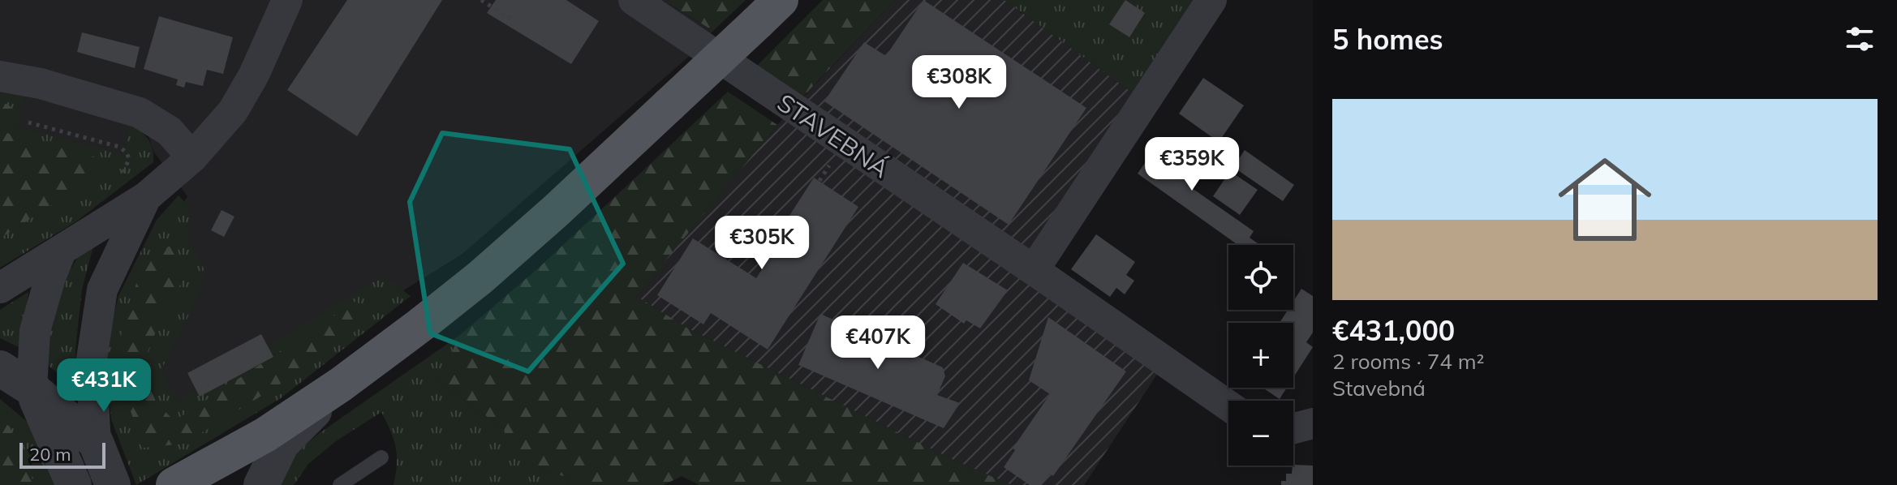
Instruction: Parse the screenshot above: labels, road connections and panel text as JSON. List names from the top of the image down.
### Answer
{
  "streets": {
    "street": ["STAVEBNÁ"]
  },
  "scale_bar": "20 m",
  "page": {
    "heading": "5 homes",
    "price": [
      "€308K",
      "€359K",
      "€305K",
      "€407K",
      "€431K"
    ],
    "list": [
      {
        "name": "€431,000",
        "note": "2 rooms · 74 m² · Stavebná"
      }
    ],
    "map_buttons": ["+", "−"],
    "scale": "20 m"
  }
}
